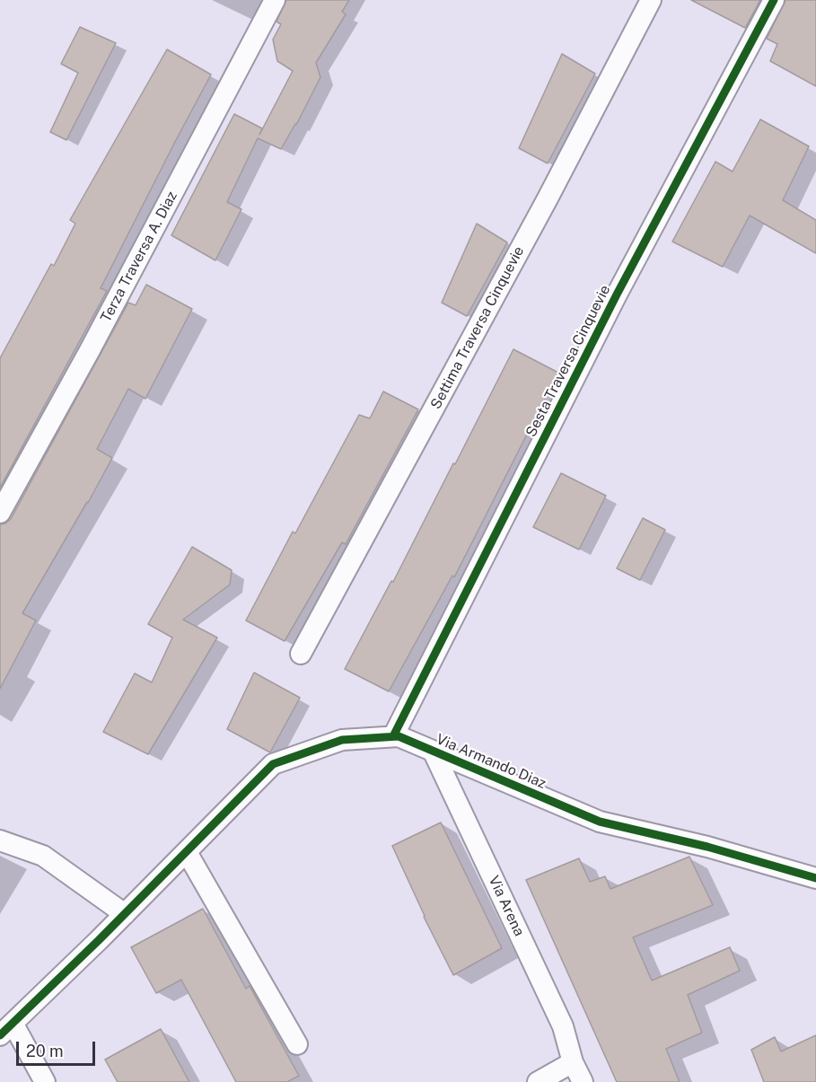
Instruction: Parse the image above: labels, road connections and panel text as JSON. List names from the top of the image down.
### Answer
{
  "streets": {
    "street": [
      "Terza Traversa A. Diaz",
      "Settima Traversa Cinquevie",
      "Sesta Traversa Cinquevie",
      "Via Armando Diaz",
      "Via Arena"
    ]
  },
  "crossings": [
    ["Sesta Traversa Cinquevie", "Via Armando Diaz"],
    ["Via Armando Diaz", "Via Arena"]
  ],
  "scale_bar": "20 m"
}
